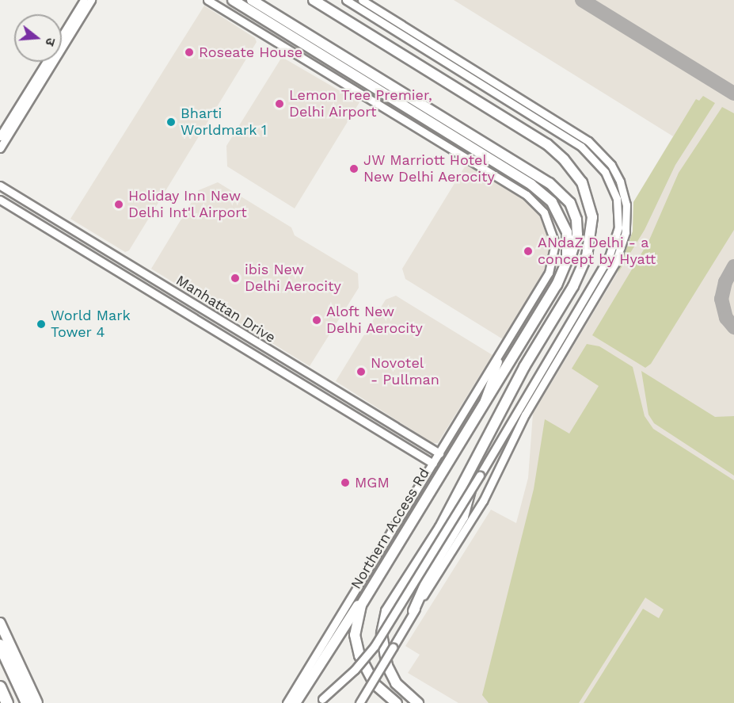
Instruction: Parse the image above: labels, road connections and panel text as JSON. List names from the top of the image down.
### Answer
{
  "streets": {
    "main road": ["Northern Access Rd"],
    "street": ["Manhattan Drive"]
  },
  "places": [
    "Roseate House",
    "Lemon Tree Premier, Delhi Airport",
    "Bharti Worldmark 1",
    "JW Marriott Hotel New Delhi Aerocity",
    "Holiday Inn New Delhi Int'l Airport",
    "ANdaZ Delhi - a concept by Hyatt",
    "ibis New Delhi Aerocity",
    "Aloft New Delhi Aerocity",
    "World Mark Tower 4",
    "Novotel - Pullman",
    "MGM"
  ],
  "north": "right"
}
